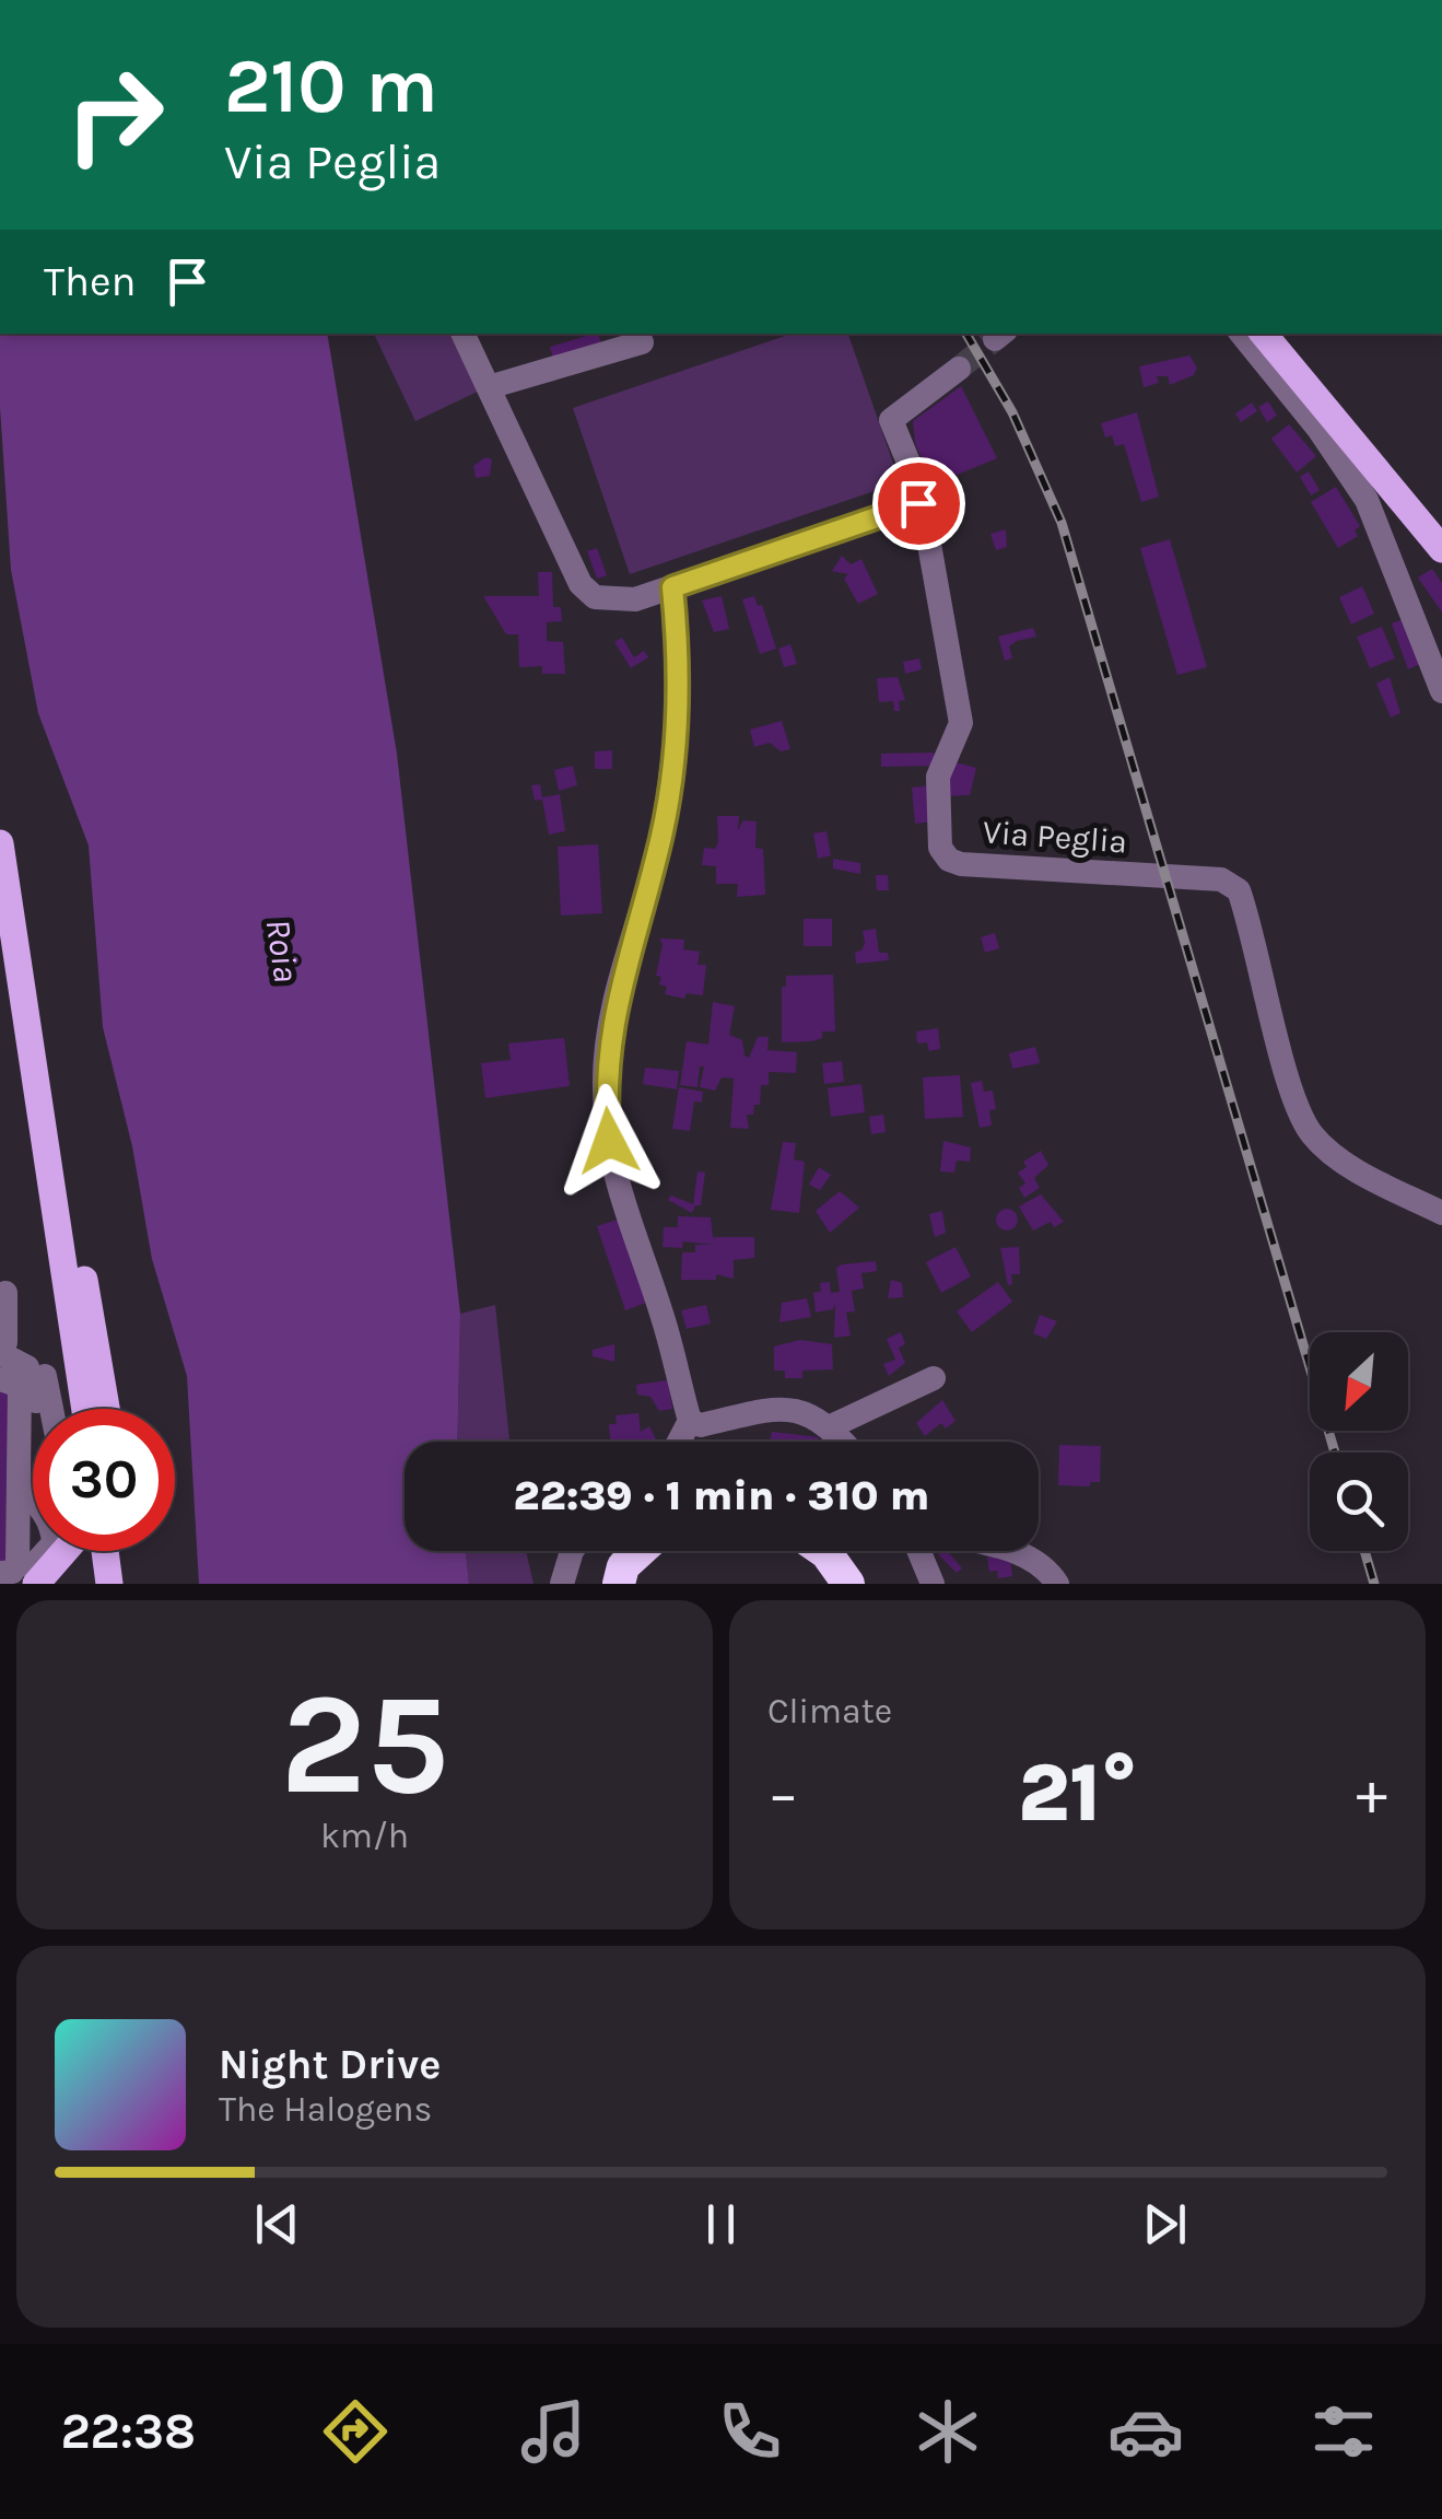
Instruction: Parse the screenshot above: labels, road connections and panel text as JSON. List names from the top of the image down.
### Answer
{
  "streets": {
    "street": ["Via Peglia"]
  },
  "water": ["Roia"],
  "north": "bottom left",
  "page": {
    "turn": ["210 m", "Via Peglia"],
    "then": "Then",
    "limit": "30",
    "trip": "22:39 · 1 min · 310 m",
    "tile": [
      ["25", "km/h"],
      "Climate"
    ],
    "heat": ["−", "21°", "+"],
    "song": ["Night Drive", "The Halogens"],
    "tabs": "22:38"
  }
}
